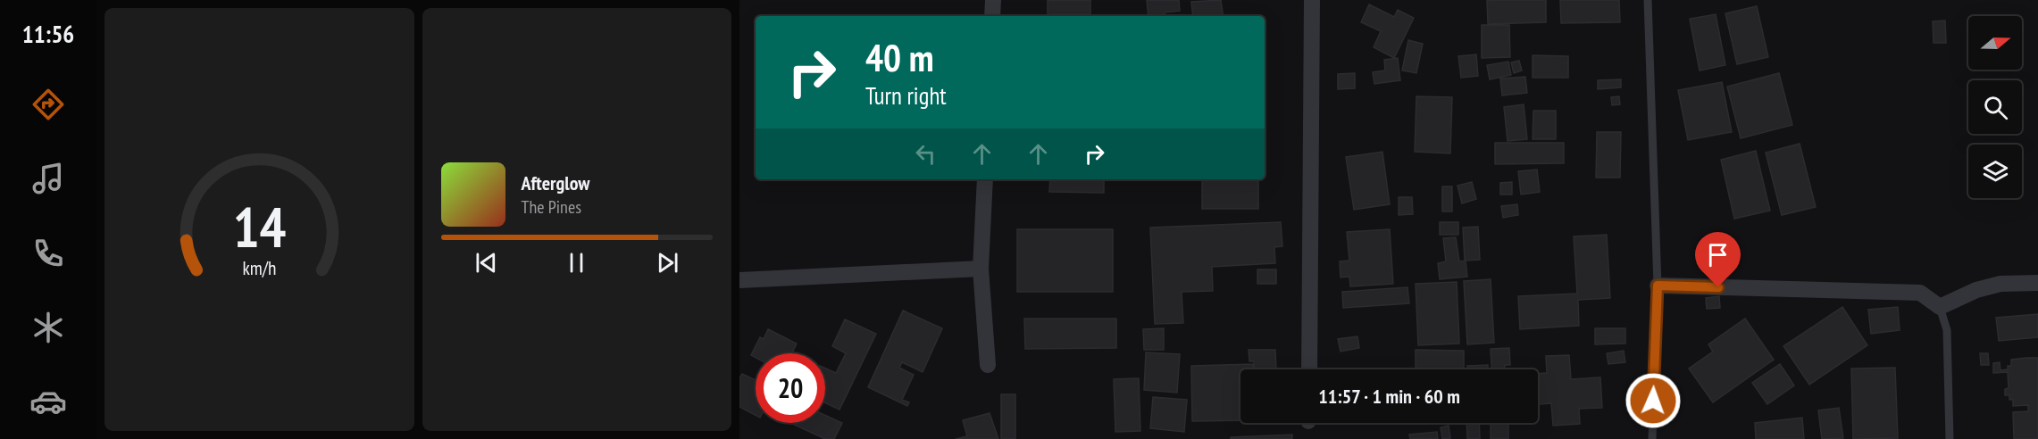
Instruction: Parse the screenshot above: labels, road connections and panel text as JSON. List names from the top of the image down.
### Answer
{
  "north": "right",
  "page": {
    "tabs": "11:56",
    "turn": ["40 m", "Turn right"],
    "song": ["Afterglow", "The Pines"],
    "limit": "20",
    "trip": "11:57 · 1 min · 60 m",
    "gauge": ["14", "km/h"]
  }
}
